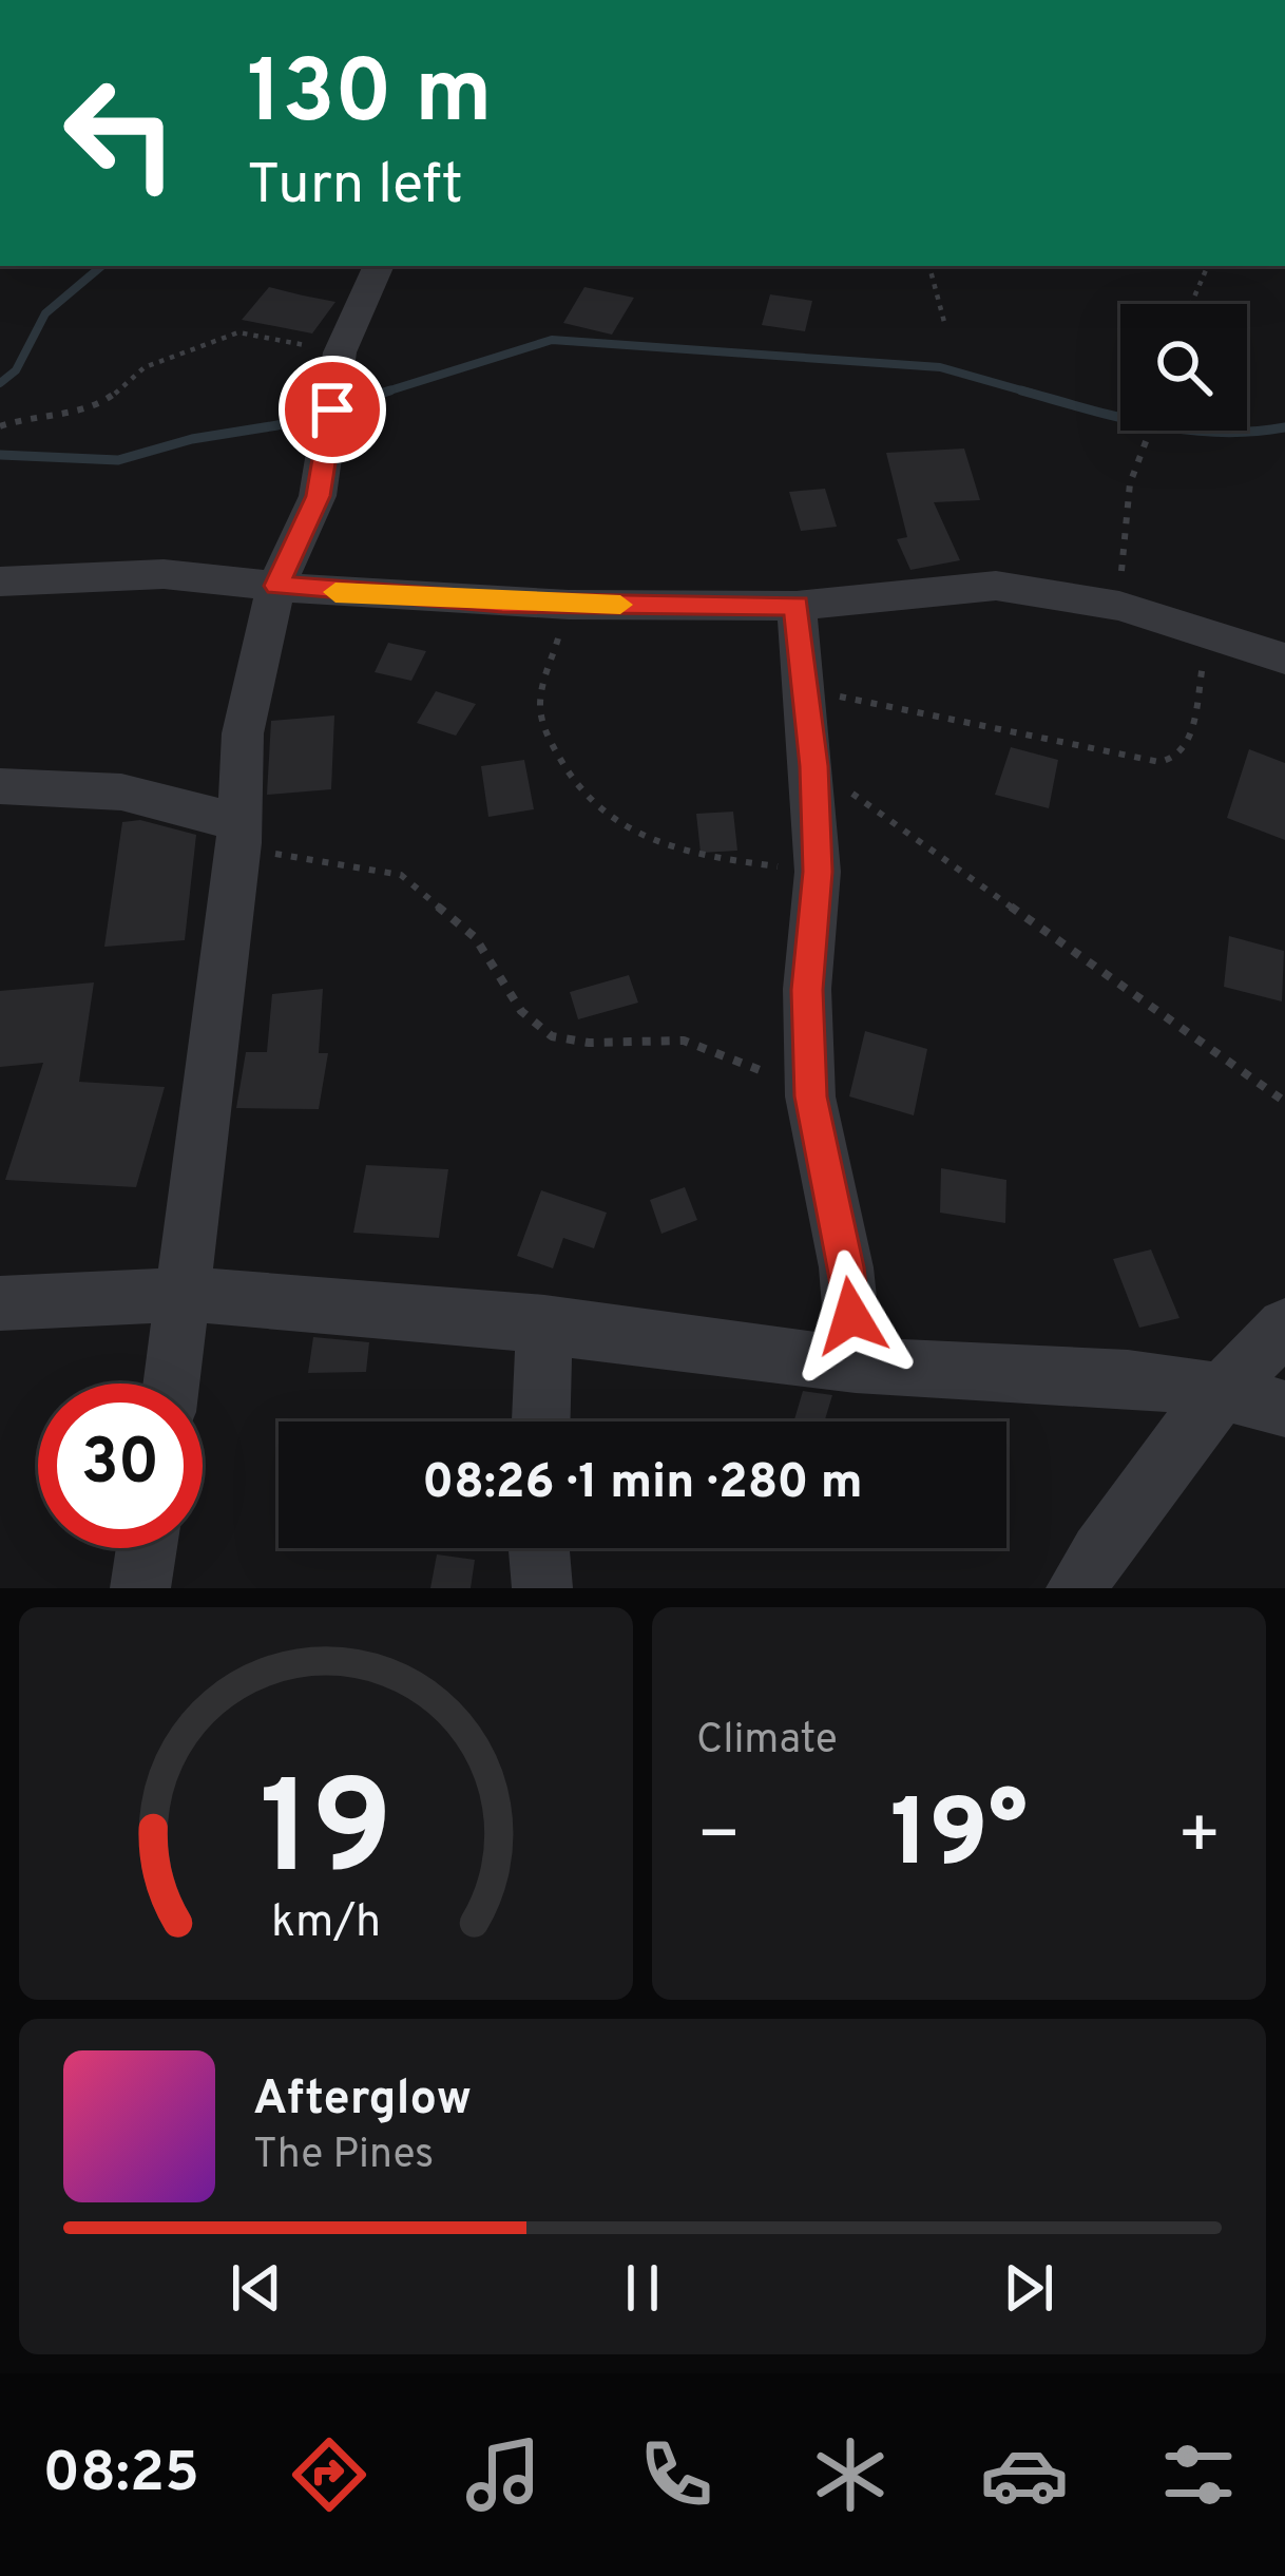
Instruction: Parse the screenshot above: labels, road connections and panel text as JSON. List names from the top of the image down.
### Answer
{
  "page": {
    "turn": ["130 m", "Turn left"],
    "limit": "30",
    "trip": "08:26 · 1 min · 280 m",
    "tile": "Climate",
    "heat": ["−", "19°", "+"],
    "song": ["Afterglow", "The Pines"],
    "tabs": "08:25",
    "gauge": ["19", "km/h"]
  }
}
